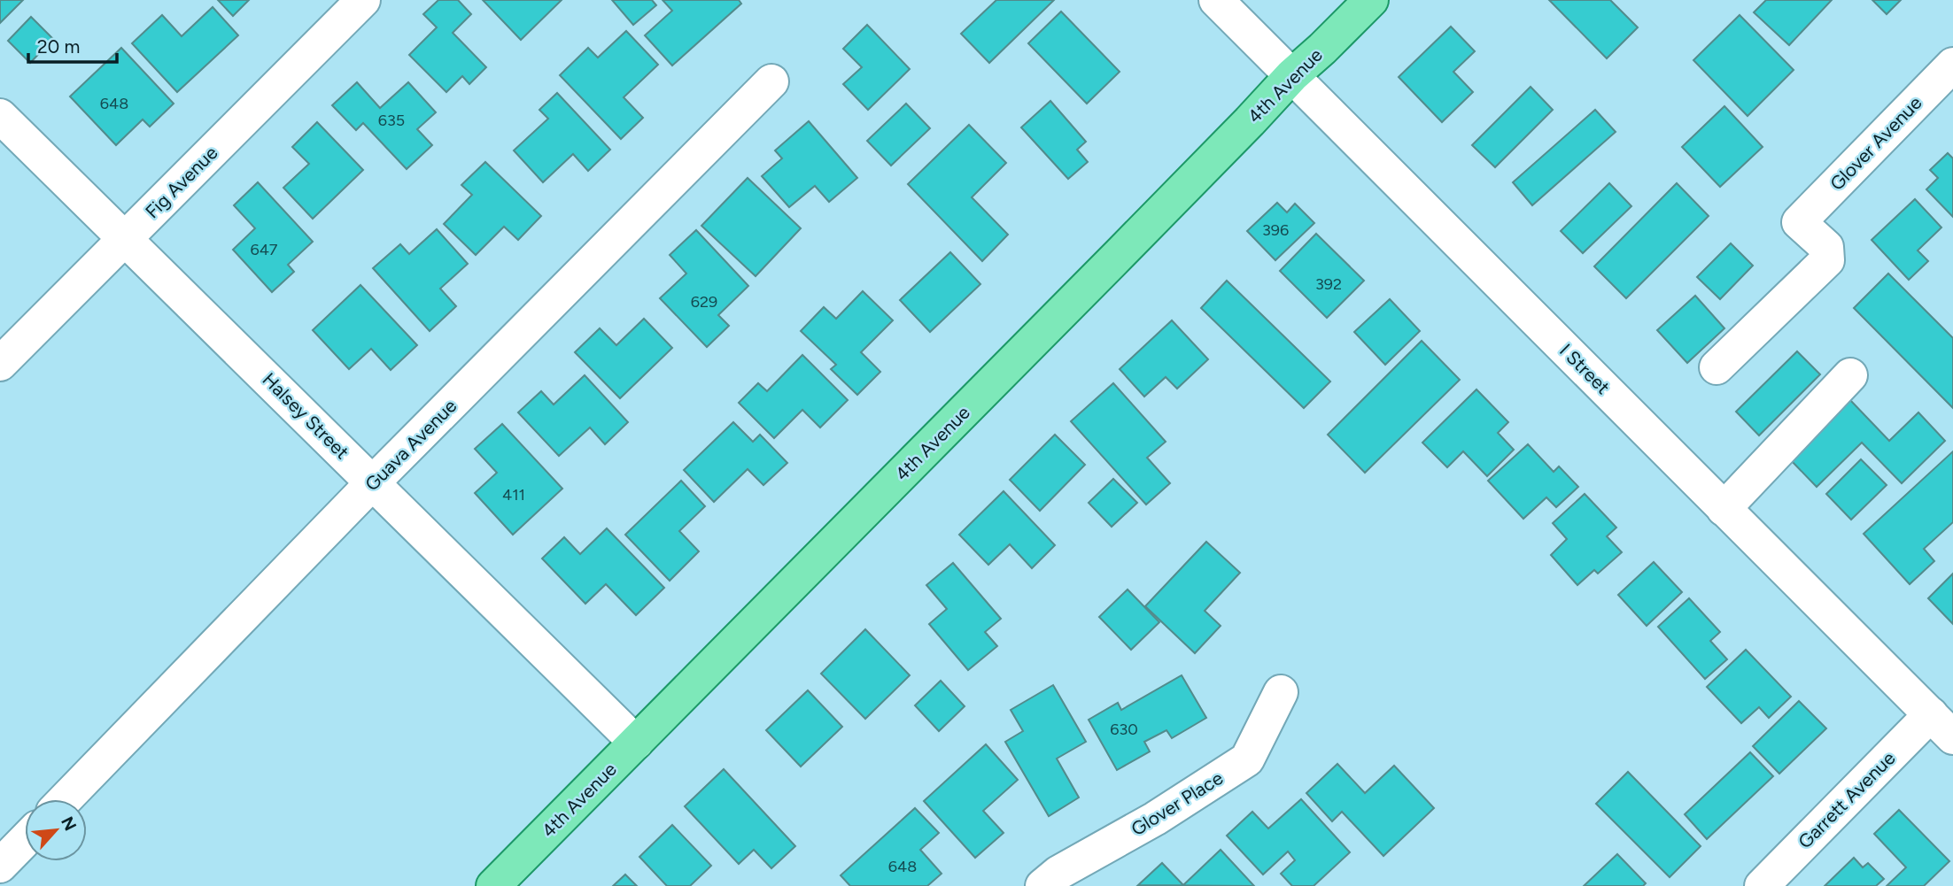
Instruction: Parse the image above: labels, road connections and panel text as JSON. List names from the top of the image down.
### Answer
{
  "streets": {
    "main road": ["4th Avenue"],
    "street": [
      "Glover Avenue",
      "Fig Avenue",
      "I Street",
      "Halsey Street",
      "Guava Avenue",
      "Garrett Avenue",
      "Glover Place"
    ]
  },
  "crossings": [
    ["4th Avenue", "I Street"],
    ["4th Avenue", "Halsey Street"],
    ["Fig Avenue", "Halsey Street"],
    ["I Street", "Garrett Avenue"],
    ["Halsey Street", "Guava Avenue"]
  ],
  "house_numbers": [
    "648",
    "635",
    "396",
    "647",
    "392",
    "629",
    "411",
    "630",
    "648"
  ],
  "scale_bar": "20 m",
  "north": "top right"
}
